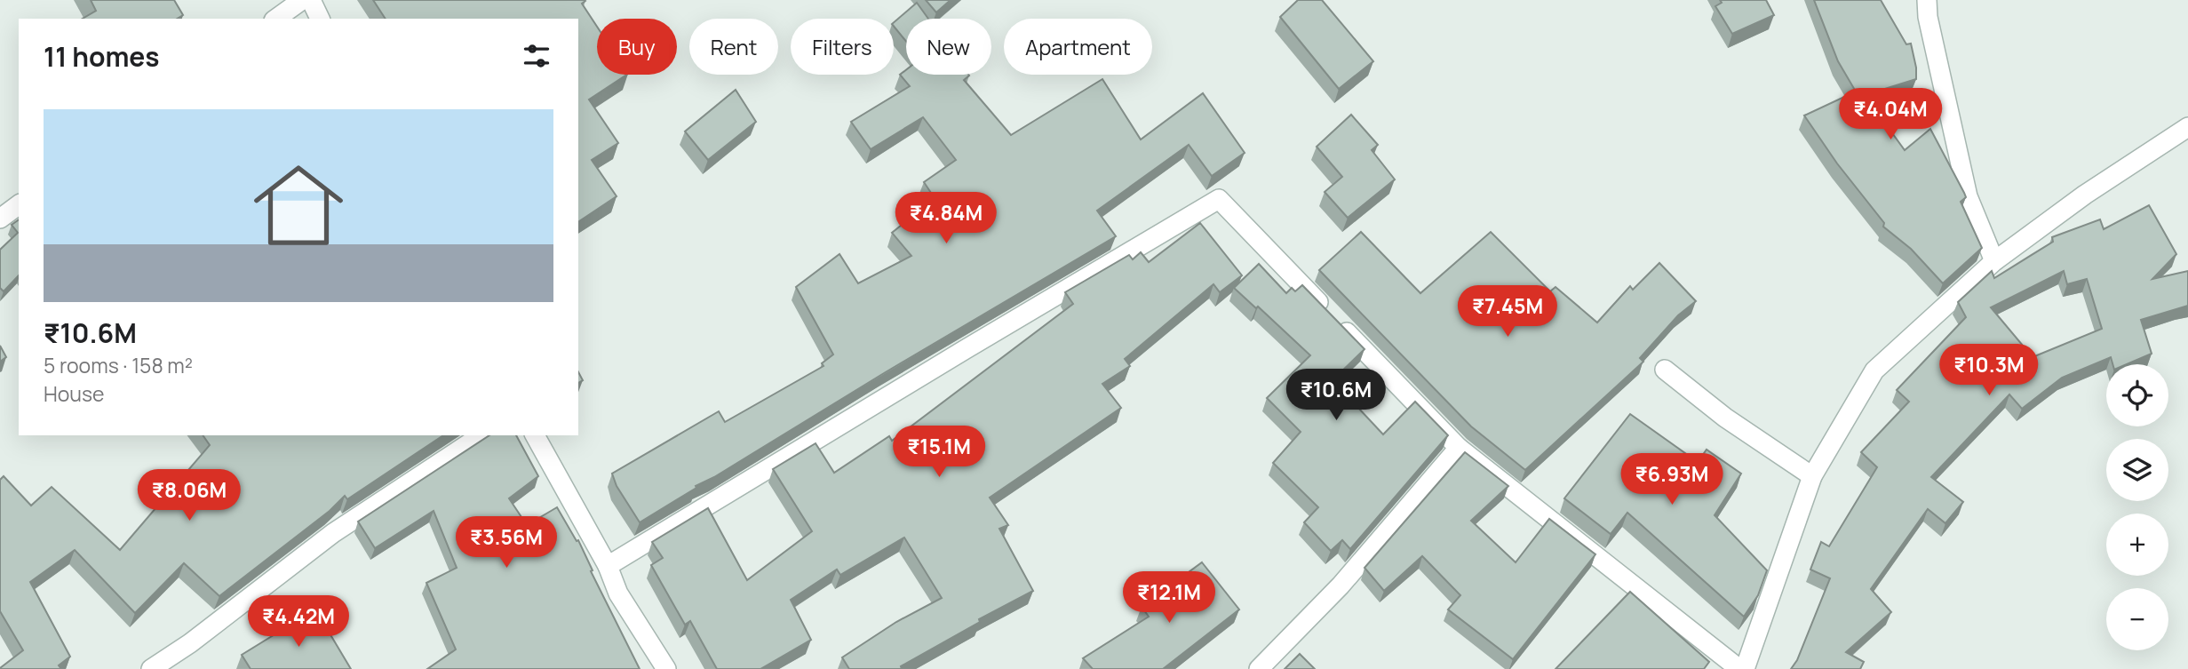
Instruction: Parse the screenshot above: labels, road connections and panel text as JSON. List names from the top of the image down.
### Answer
{
  "page": {
    "chip": [
      "Buy",
      "Rent",
      "Filters",
      "New",
      "Apartment"
    ],
    "heading": "11 homes",
    "price": [
      "₹4.04M",
      "₹4.84M",
      "₹7.45M",
      "₹10.3M",
      "₹10.6M",
      "₹15.1M",
      "₹6.93M",
      "₹8.06M",
      "₹3.56M",
      "₹12.1M",
      "₹4.42M"
    ],
    "list": [
      {
        "name": "₹10.6M",
        "note": "5 rooms · 158 m² · House"
      }
    ],
    "map_buttons": ["+", "−"]
  }
}
